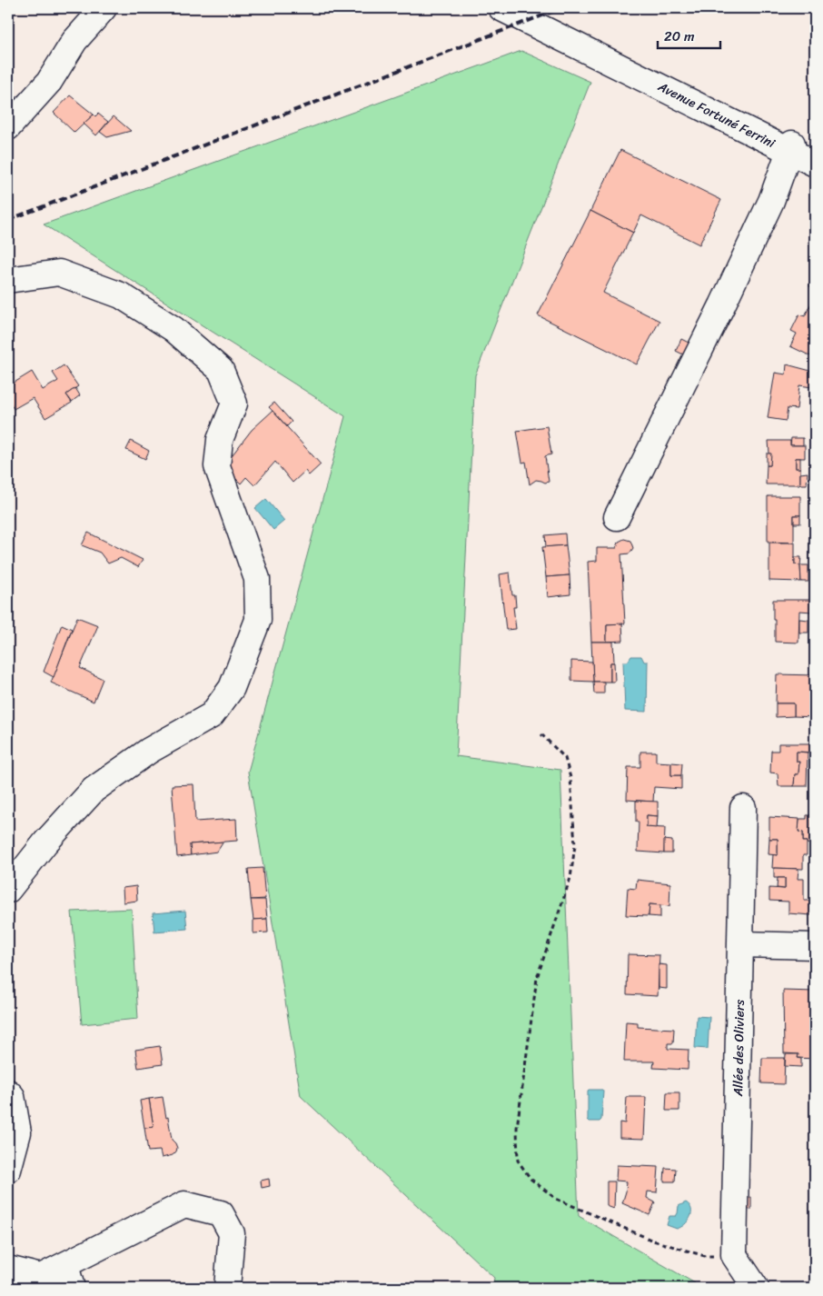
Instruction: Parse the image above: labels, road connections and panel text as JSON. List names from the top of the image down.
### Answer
{
  "streets": {
    "street": ["Avenue Fortuné Ferrini", "Allée des Oliviers"]
  },
  "scale_bar": "20 m"
}
